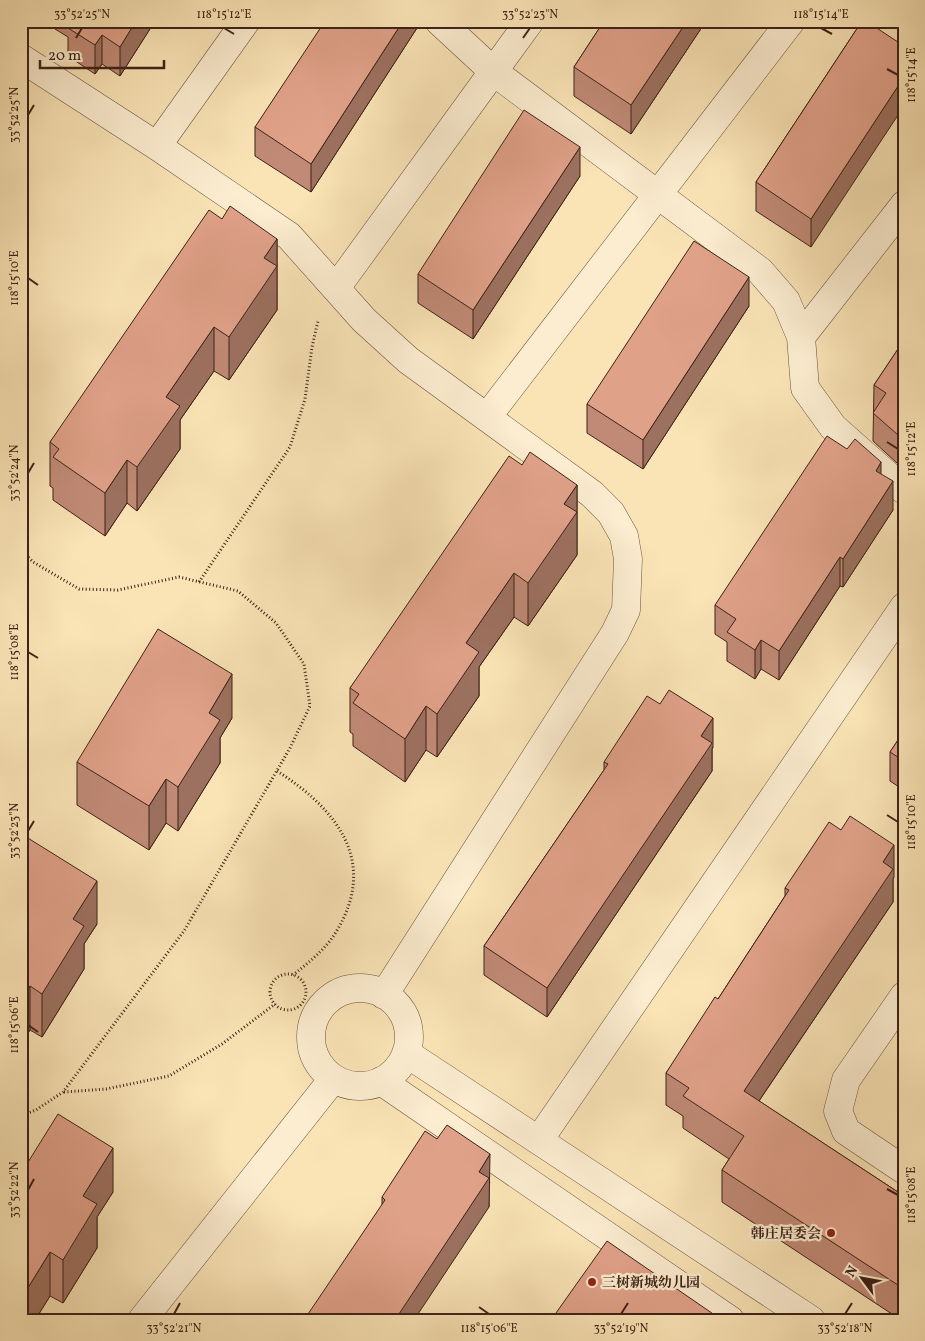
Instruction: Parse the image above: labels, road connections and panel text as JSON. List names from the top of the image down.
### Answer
{
  "places": ["韩庄居委会", "三树新城幼儿园"],
  "scale_bar": "20 m",
  "north": "top left",
  "coordinates": [
    "33°52'25\"N",
    "118°15'12\"E",
    "33°52'23\"N",
    "118°15'14\"E",
    "118°15'10\"E",
    "33°52'24\"N",
    "118°15'08\"E",
    "118°15'06\"E",
    "33°52'22\"N",
    "33°52'21\"N",
    "33°52'19\"N",
    "33°52'18\"N"
  ]
}
